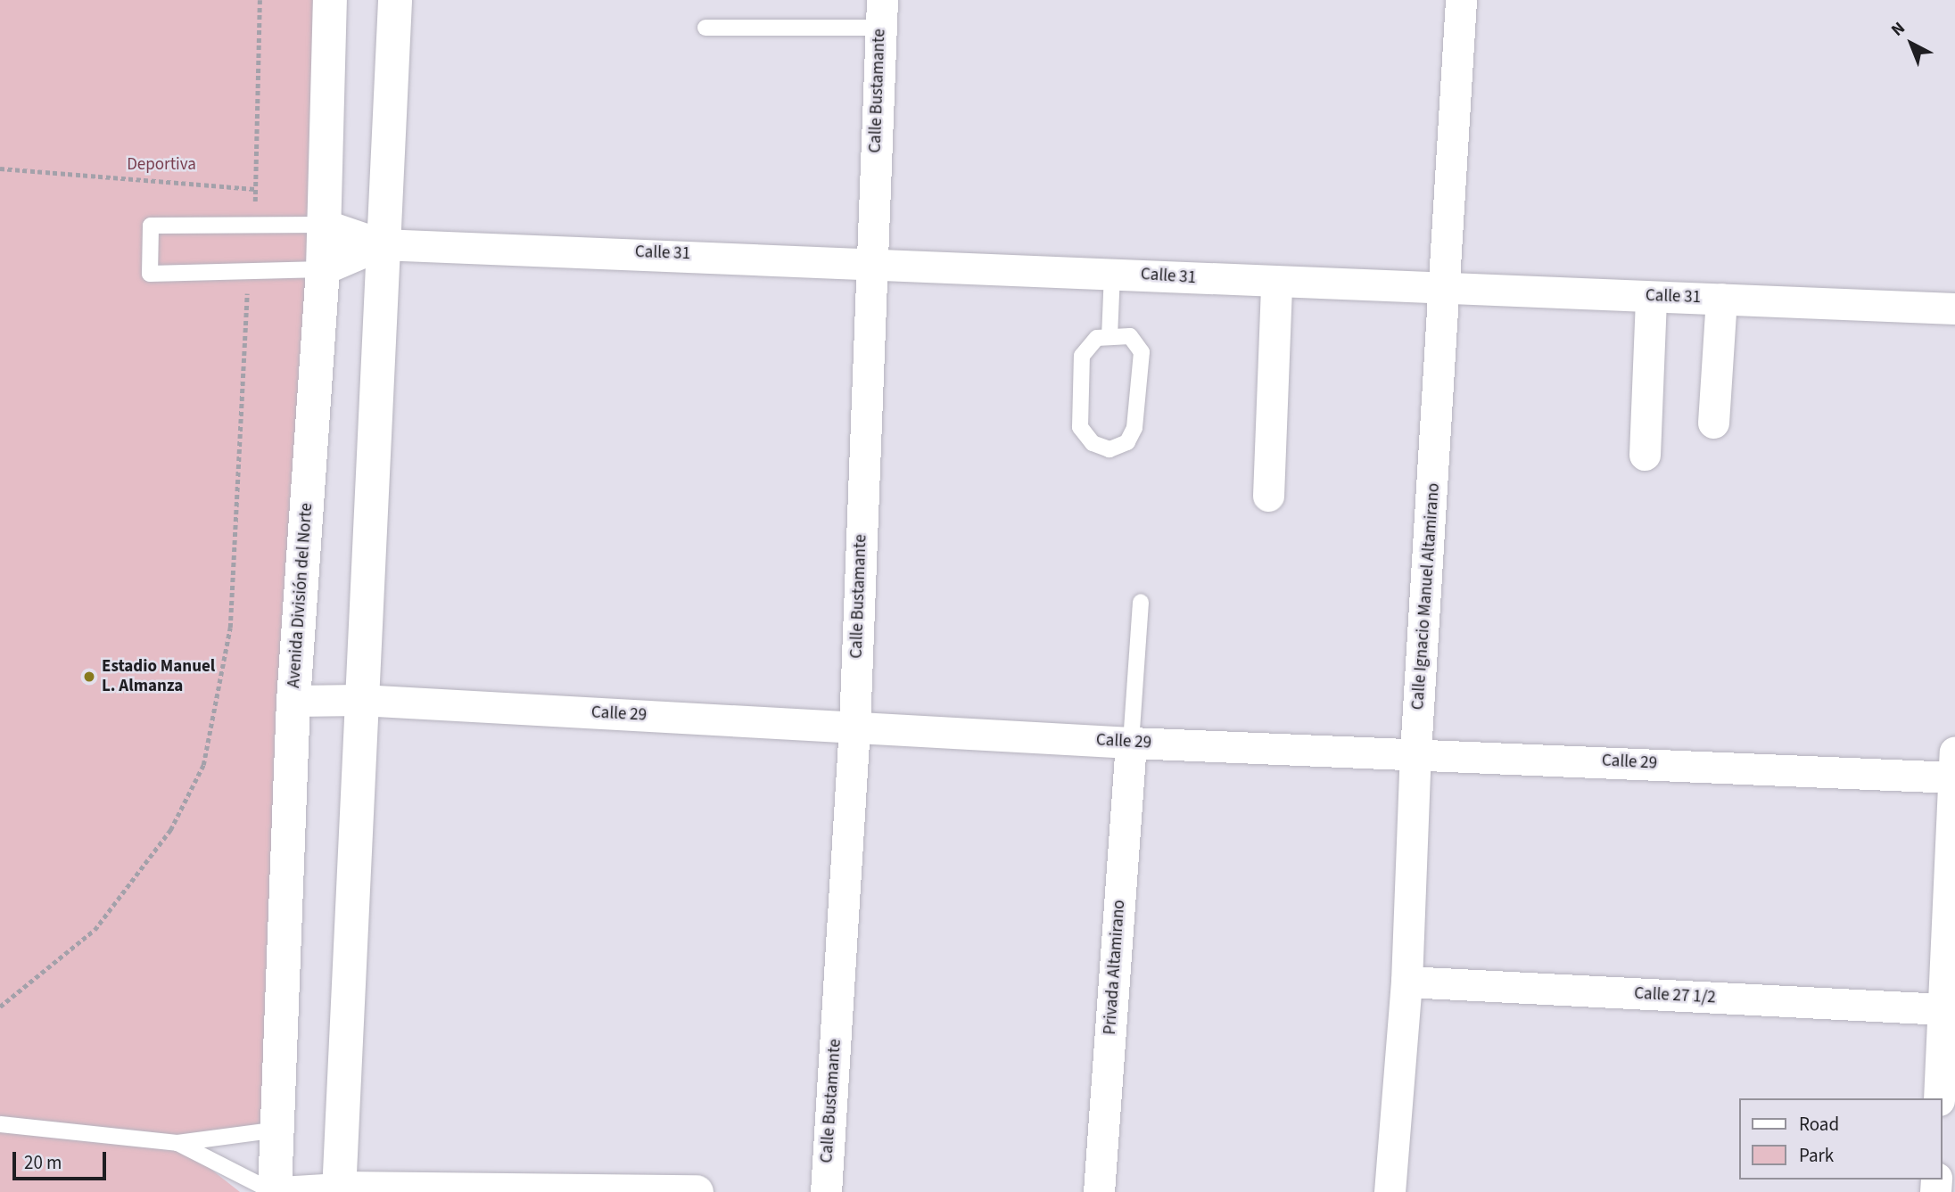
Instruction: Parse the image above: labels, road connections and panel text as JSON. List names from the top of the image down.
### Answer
{
  "streets": {
    "main road": ["Avenida División del Norte"],
    "street": [
      "Calle Bustamante",
      "Calle 31",
      "Calle Ignacio Manuel Altamirano",
      "Calle 29",
      "Privada Altamirano",
      "Calle 27 1/2"
    ]
  },
  "crossings": [
    ["Calle Bustamante", "Calle 31"],
    ["Calle Bustamante", "Calle 29"],
    ["Calle 31", "Avenida División del Norte"],
    ["Calle 31", "Calle Ignacio Manuel Altamirano"],
    ["Avenida División del Norte", "Calle 29"],
    ["Calle Ignacio Manuel Altamirano", "Calle 29"],
    ["Calle Ignacio Manuel Altamirano", "Calle 27 1/2"],
    ["Calle 29", "Privada Altamirano"]
  ],
  "parks": ["Deportiva"],
  "places": ["Estadio Manuel L. Almanza"],
  "legend": ["Road", "Park"],
  "scale_bar": "20 m",
  "north": "top left"
}
